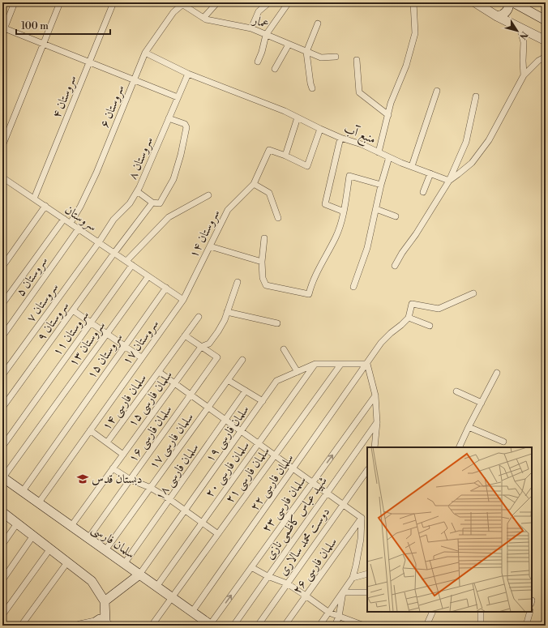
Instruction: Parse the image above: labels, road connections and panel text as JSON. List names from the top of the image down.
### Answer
{
  "streets": {
    "street": [
      "عمار",
      "سروستان ۴",
      "سروستان ۶",
      "منبع آب",
      "سروستان ۸",
      "سروستان",
      "سروستان ۱۴",
      "سروستان ۵",
      "سروستان ۷",
      "سروستان ۹",
      "سروستان ۱۱",
      "سروستان ۱۷",
      "سروستان ۱۳",
      "سروستان ۱۵",
      "سلمان فارسی ۱۵",
      "سلمان فارسی ۱۴",
      "سلمان فارسی ۱۶",
      "سلمان فارسی ۱۹",
      "سلمان فارسی ۱۷",
      "سلمان فارسی ۲۰",
      "سلمان فارسی ۱۸",
      "سلمان فارسی ۲۱",
      "سلمان فارسی ۲۲",
      "سلمان فارسی ۲۳",
      "شهید عباس کاظمی نازی",
      "سلمان فارسی",
      "دوست محمد سالاری",
      "سلمان فارسی ۲۶"
    ]
  },
  "crossings": [
    ["عمار", "سروستان ۶"],
    ["سروستان ۴", "سروستان"],
    ["سروستان ۶", "منبع آب"],
    ["سروستان ۶", "سروستان"],
    ["منبع آب", "سروستان ۸"],
    ["سروستان ۸", "سروستان"],
    ["سروستان ۸", "سروستان ۷"],
    ["سروستان", "سروستان ۵"],
    ["سروستان", "سروستان ۷"],
    ["سروستان", "سروستان ۹"],
    ["سروستان", "سروستان ۱۱"],
    ["سروستان", "سروستان ۱۳"],
    ["سروستان ۱۴", "سروستان ۱۷"],
    ["سروستان ۱۷", "سلمان فارسی ۱۴"],
    ["سروستان ۱۳", "سلمان فارسی"],
    ["سروستان ۱۵", "سلمان فارسی"],
    ["سلمان فارسی ۱۵", "سلمان فارسی ۱۶"],
    ["سلمان فارسی ۱۵", "سلمان فارسی"],
    ["سلمان فارسی ۱۴", "سلمان فارسی"],
    ["سلمان فارسی ۱۶", "سلمان فارسی"],
    ["سلمان فارسی ۱۹", "سلمان فارسی ۲۰"],
    ["سلمان فارسی ۱۹", "سلمان فارسی ۲۱"],
    ["سلمان فارسی ۱۹", "سلمان فارسی ۲۲"],
    ["سلمان فارسی ۱۹", "سلمان فارسی"],
    ["سلمان فارسی ۱۷", "سلمان فارسی"],
    ["سلمان فارسی ۲۰", "سلمان فارسی"],
    ["سلمان فارسی ۱۸", "سلمان فارسی"],
    ["سلمان فارسی ۲۱", "سلمان فارسی"],
    ["سلمان فارسی ۲۲", "سلمان فارسی"],
    ["سلمان فارسی ۲۳", "سلمان فارسی"]
  ],
  "one_way": ["سلمان فارسی ۲۳"],
  "places": {
    "school or university": ["دبستان قدس"]
  },
  "scale_bar": "100 m",
  "north": "bottom right"
}
